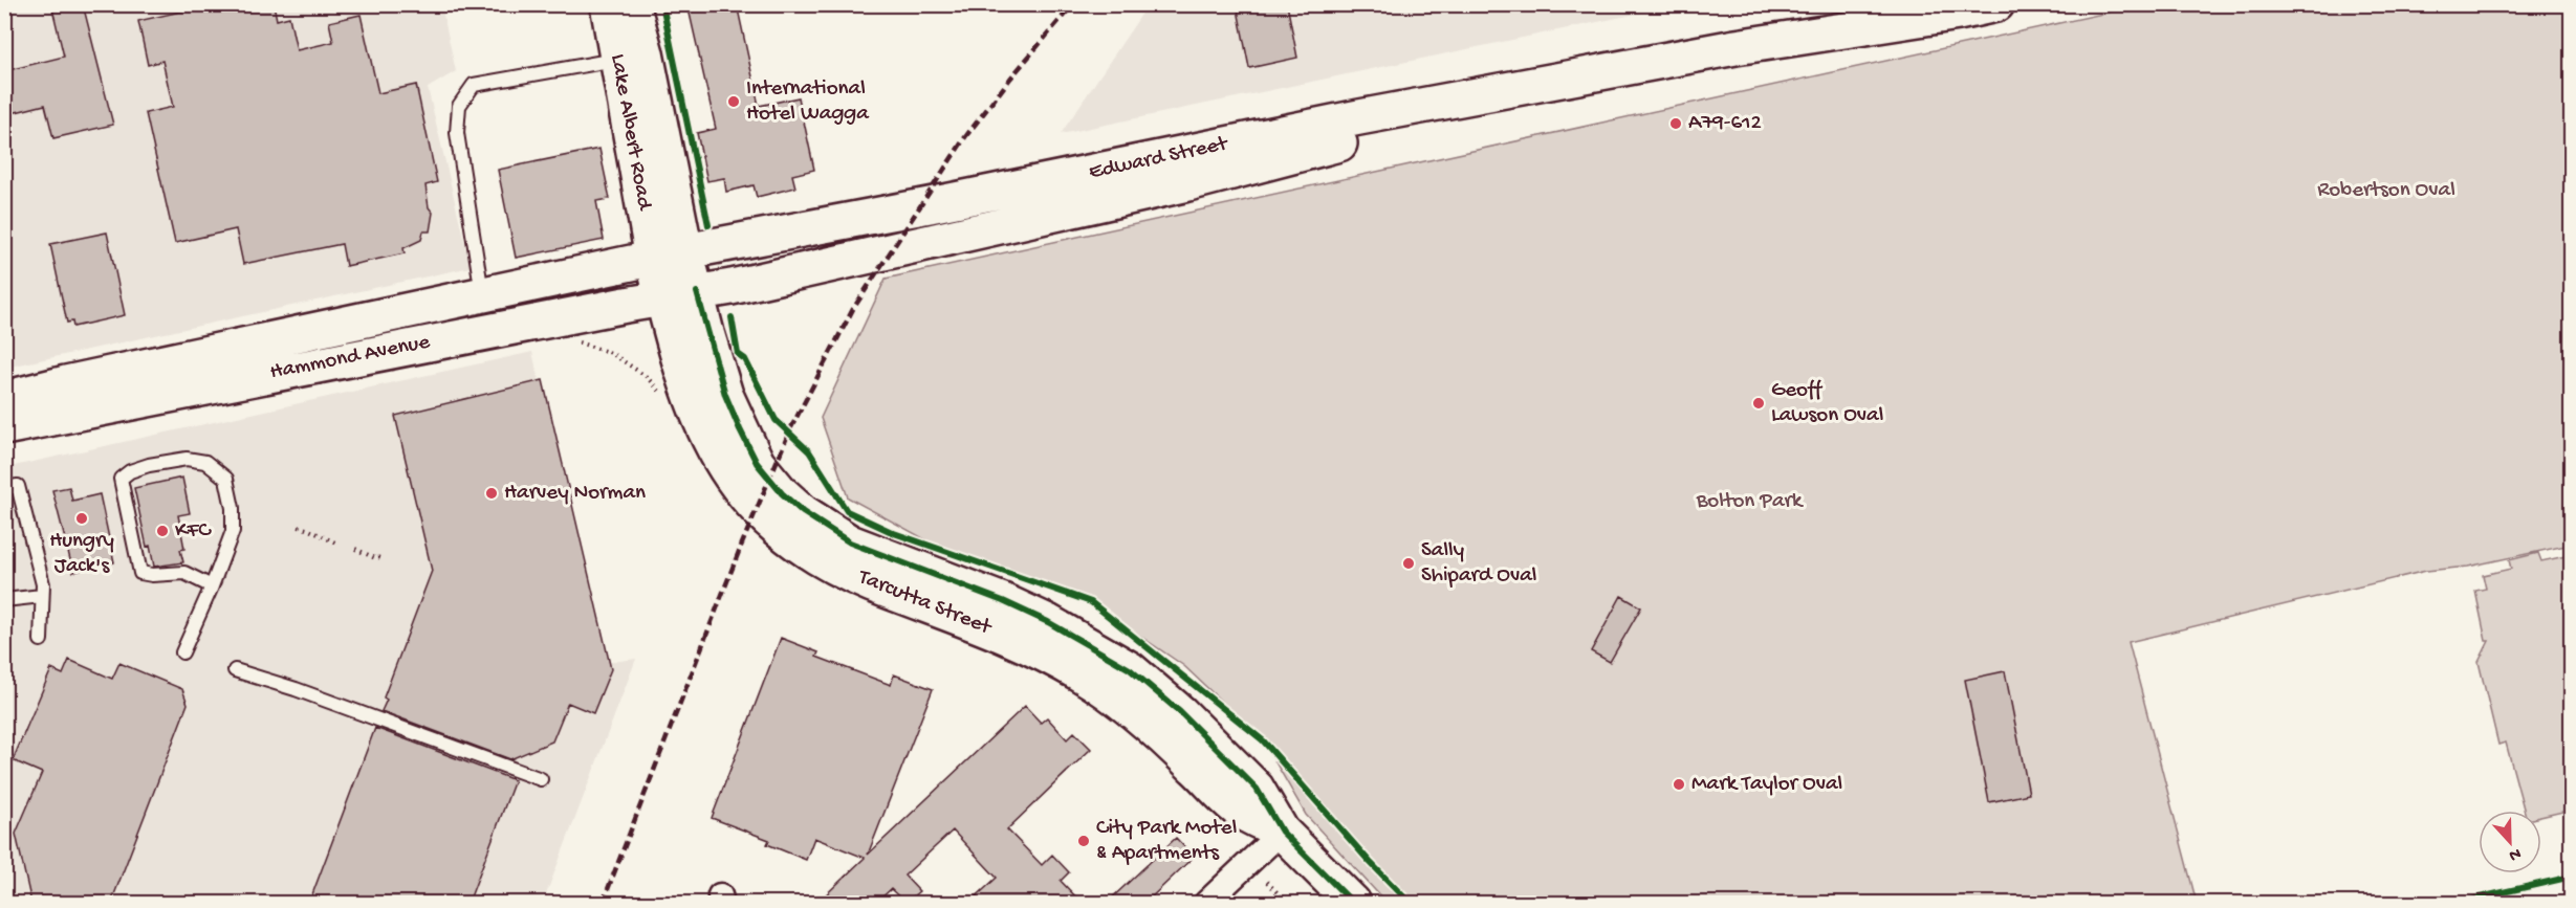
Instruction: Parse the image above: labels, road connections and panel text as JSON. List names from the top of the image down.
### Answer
{
  "streets": {
    "main road": [
      "Lake Albert Road",
      "Edward Street",
      "Hammond Avenue",
      "Tarcutta Street"
    ]
  },
  "crossings": [
    ["Lake Albert Road", "Edward Street"],
    ["Lake Albert Road", "Hammond Avenue"],
    ["Lake Albert Road", "Tarcutta Street"],
    ["Edward Street", "Hammond Avenue"],
    ["Edward Street", "Tarcutta Street"],
    ["Hammond Avenue", "Tarcutta Street"]
  ],
  "parks": ["Robertson Oval", "Bolton Park"],
  "places": [
    "International Hotel Wagga",
    "A79-612",
    "Geoff Lawson Oval",
    "Harvey Norman",
    "Hungry Jack's",
    "KFC",
    "Sally Shipard Oval",
    "Mark Taylor Oval",
    "City Park Motel & Apartments"
  ],
  "north": "bottom"
}
